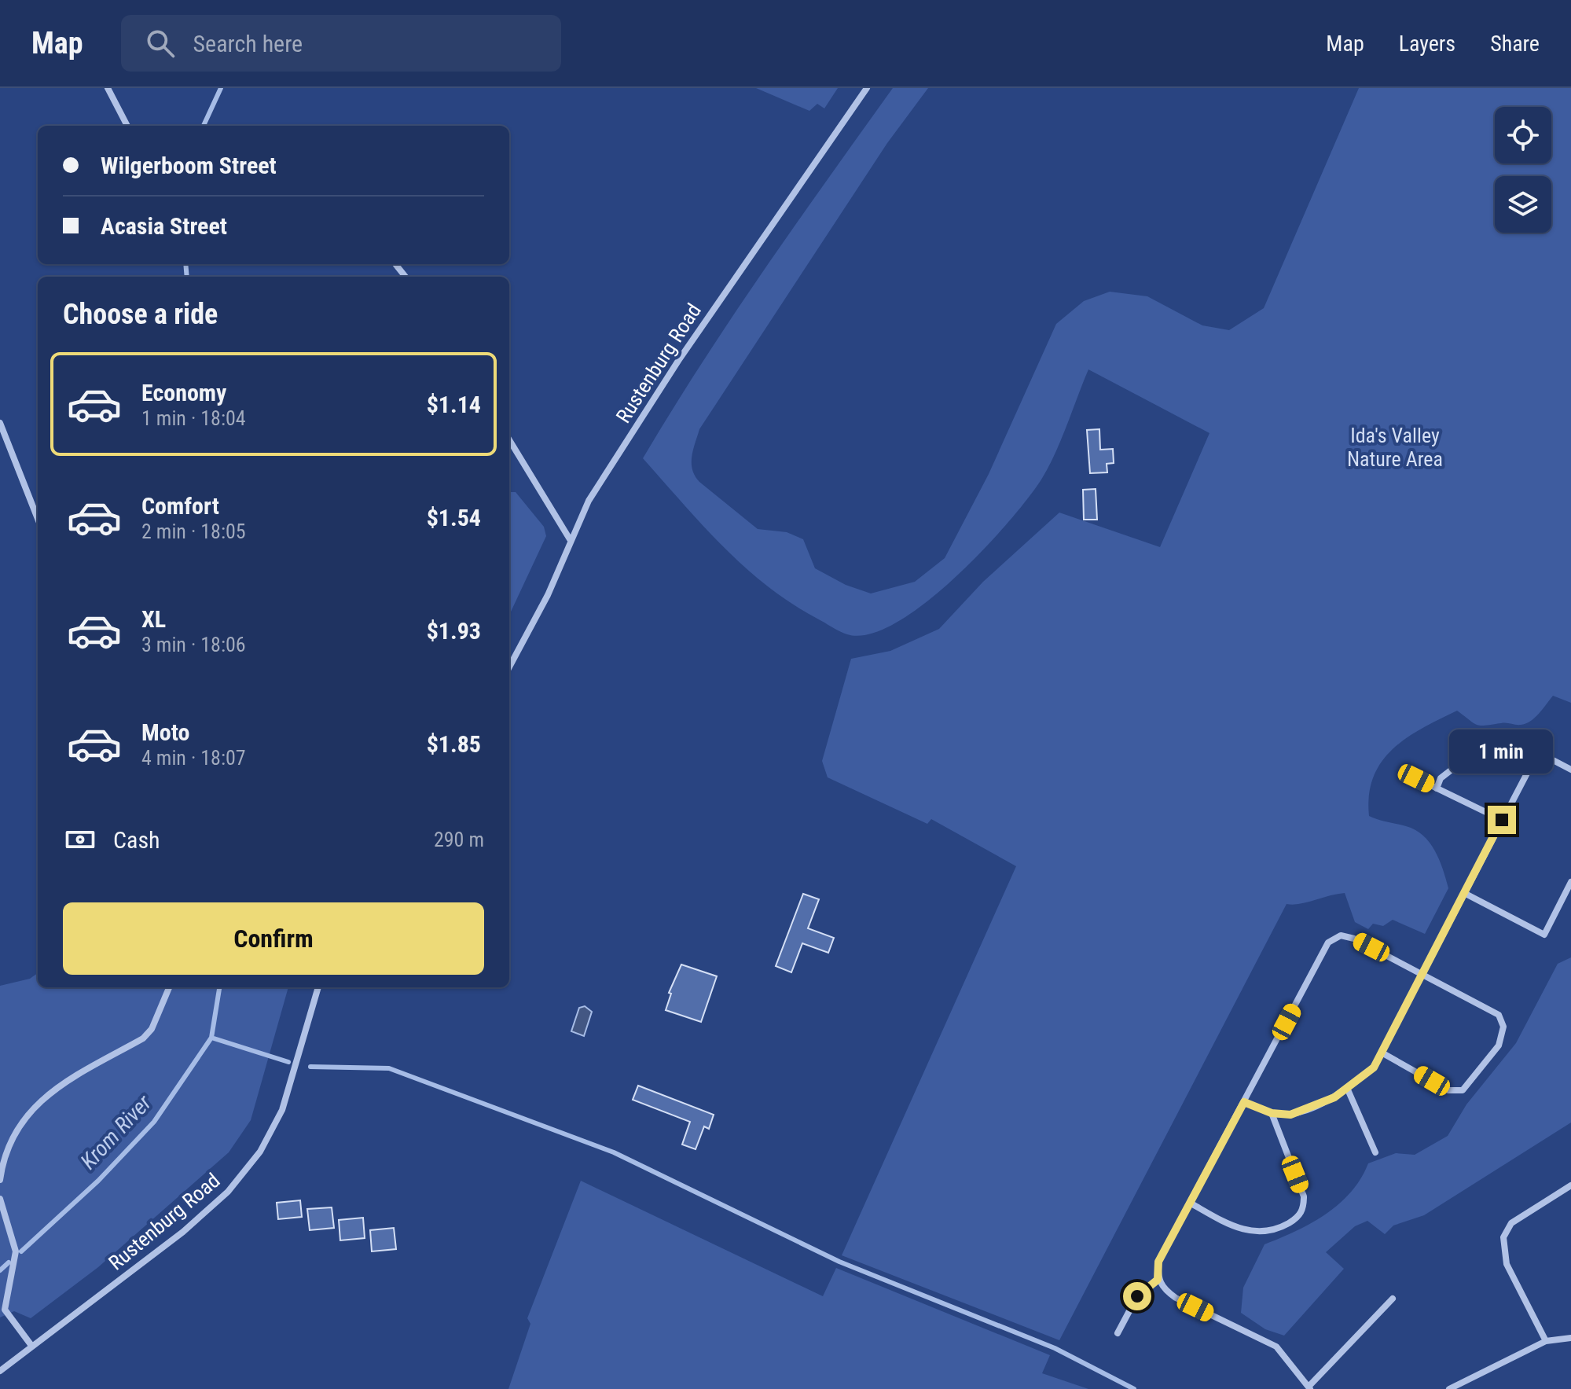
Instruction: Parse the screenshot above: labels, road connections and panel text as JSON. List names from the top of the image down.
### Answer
{
  "streets": {
    "street": ["Rustenburg Road"]
  },
  "water": ["Krom River"],
  "parks": ["Ida's Valley Nature Area"],
  "page": {
    "header": "Map",
    "search": "Search here",
    "nav": ["Map", "Layers", "Share"],
    "banner": ["Wilgerboom Street", "Acasia Street"],
    "heading": "Choose a ride",
    "list": [
      {
        "name": "Economy",
        "note": "1 min · 18:04",
        "value": "$1.14"
      },
      {
        "name": "Comfort",
        "note": "2 min · 18:05",
        "value": "$1.54"
      },
      {
        "name": "XL",
        "note": "3 min · 18:06",
        "value": "$1.93"
      },
      {
        "name": "Moto",
        "note": "4 min · 18:07",
        "value": "$1.85"
      }
    ],
    "bubble": "1 min",
    "pay": ["Cash", "290 m"],
    "buttons": "Confirm"
  }
}
